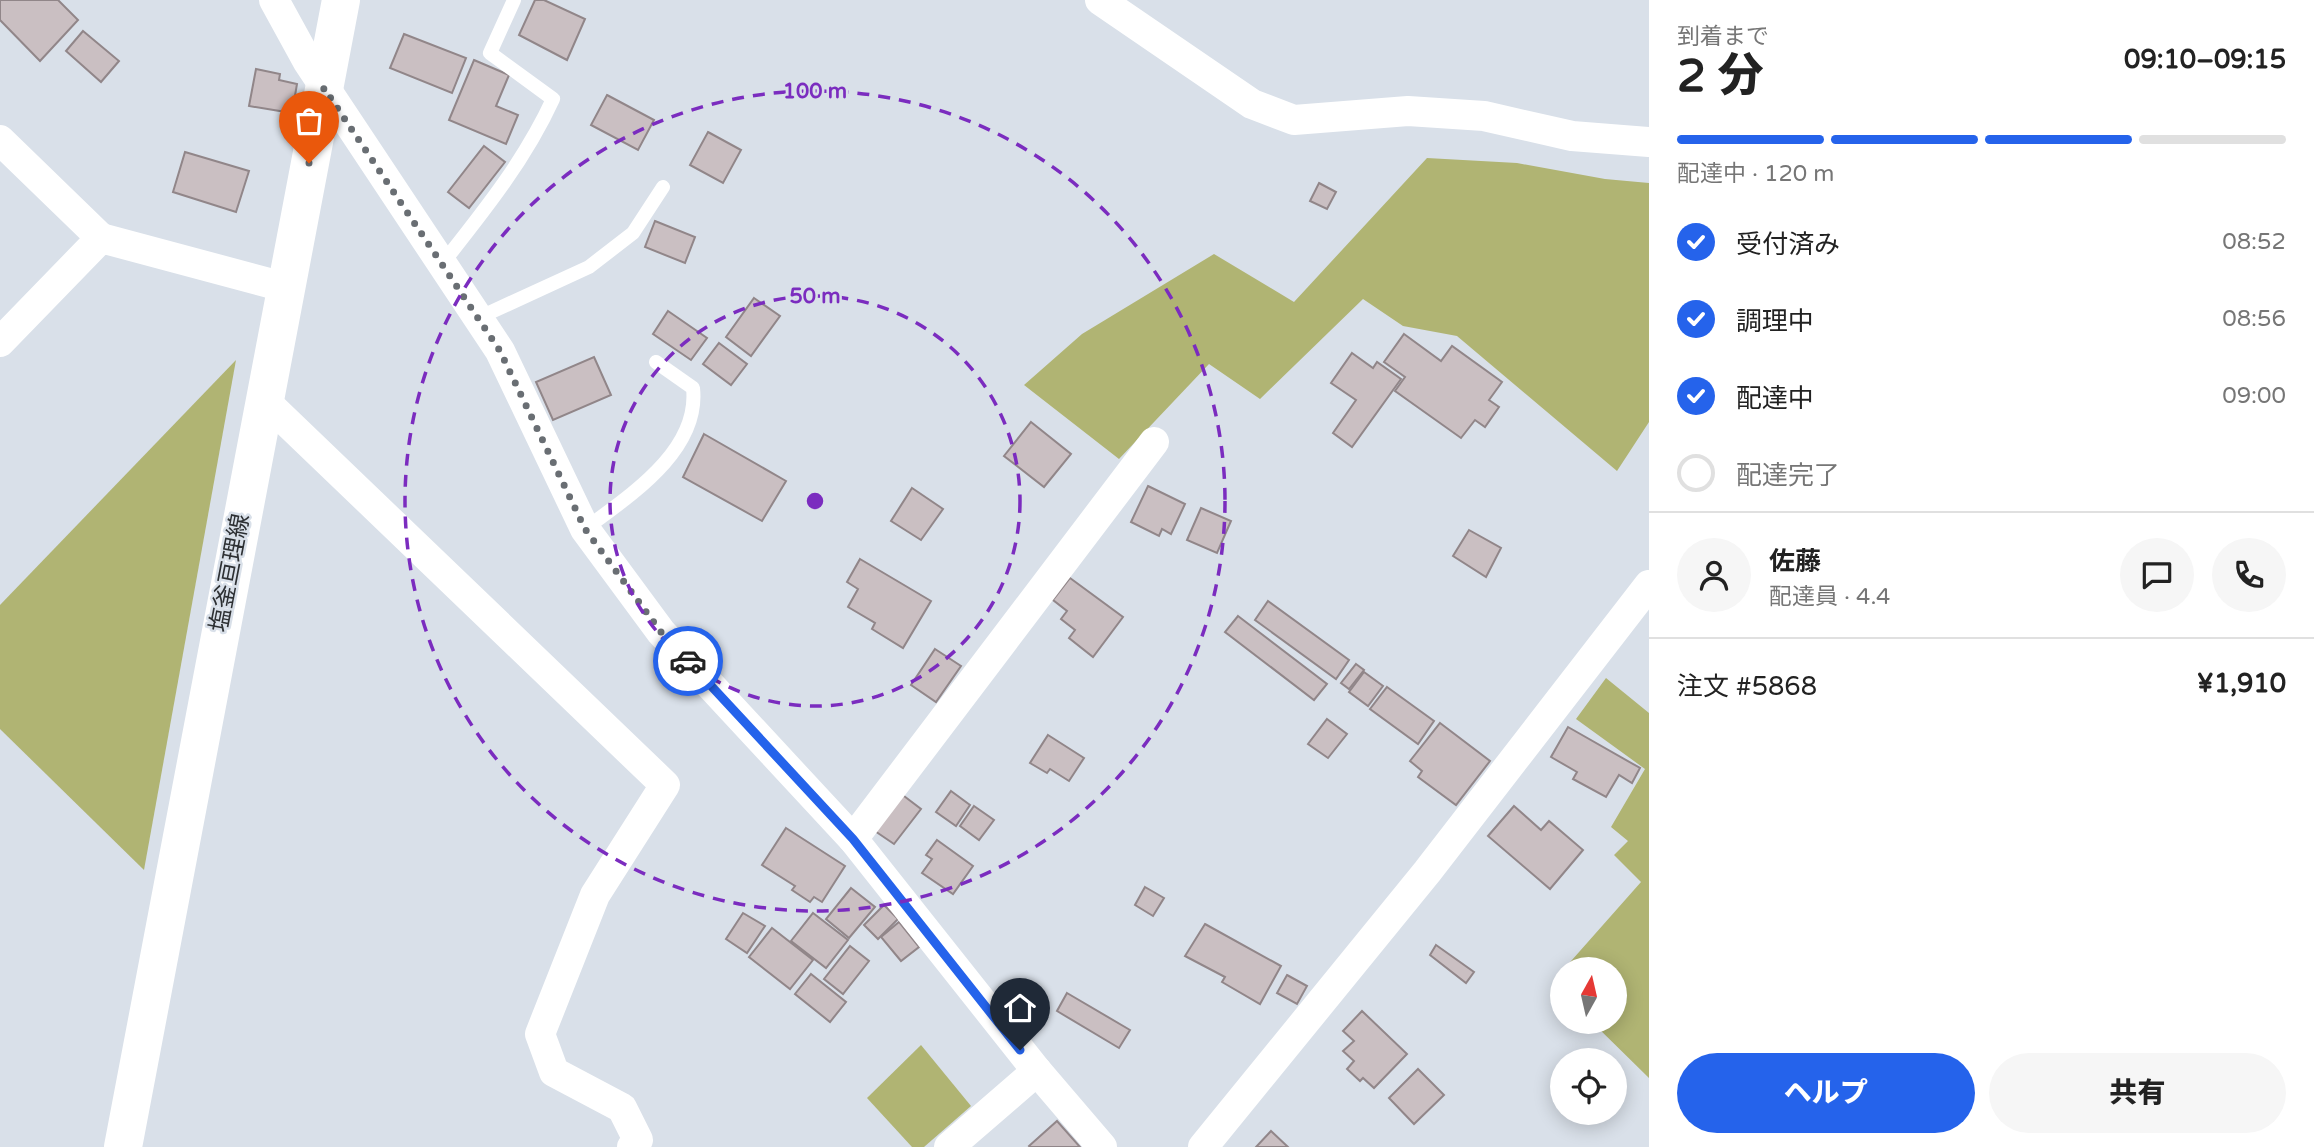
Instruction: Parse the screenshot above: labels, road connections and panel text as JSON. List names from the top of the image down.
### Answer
{
  "streets": {
    "main road": ["塩釜亘理線"]
  },
  "north": "top",
  "page": {
    "heading": ["2 分", "到着まで", "09:10–09:15"],
    "panel": [
      "佐藤",
      "配達員 · 4.4",
      "注文 #5868",
      "¥1,910"
    ],
    "bar": "配達中 · 120 m",
    "list": [
      ["受付済み", "08:52"],
      ["調理中", "08:56"],
      ["配達中", "09:00"],
      "配達完了"
    ],
    "buttons": ["ヘルプ", "共有"]
  },
  "rings": ["100 m", "50 m"]
}
